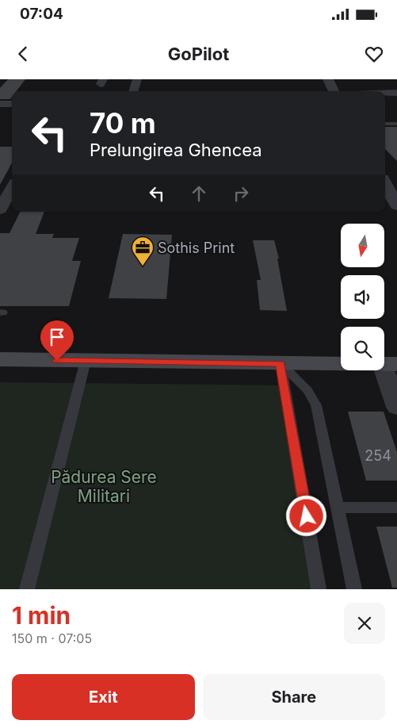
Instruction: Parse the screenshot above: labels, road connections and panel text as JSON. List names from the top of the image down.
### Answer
{
  "parks": ["Pădurea Sere Militari"],
  "places": {
    "office": ["Sothis Print"]
  },
  "house_numbers": ["254"],
  "north": "bottom",
  "page": {
    "status": "07:04",
    "header": "GoPilot",
    "turn": ["70 m", "Prelungirea Ghencea"],
    "heading": ["1 min", "150 m · 07:05"],
    "buttons": ["Exit", "Share"]
  }
}
